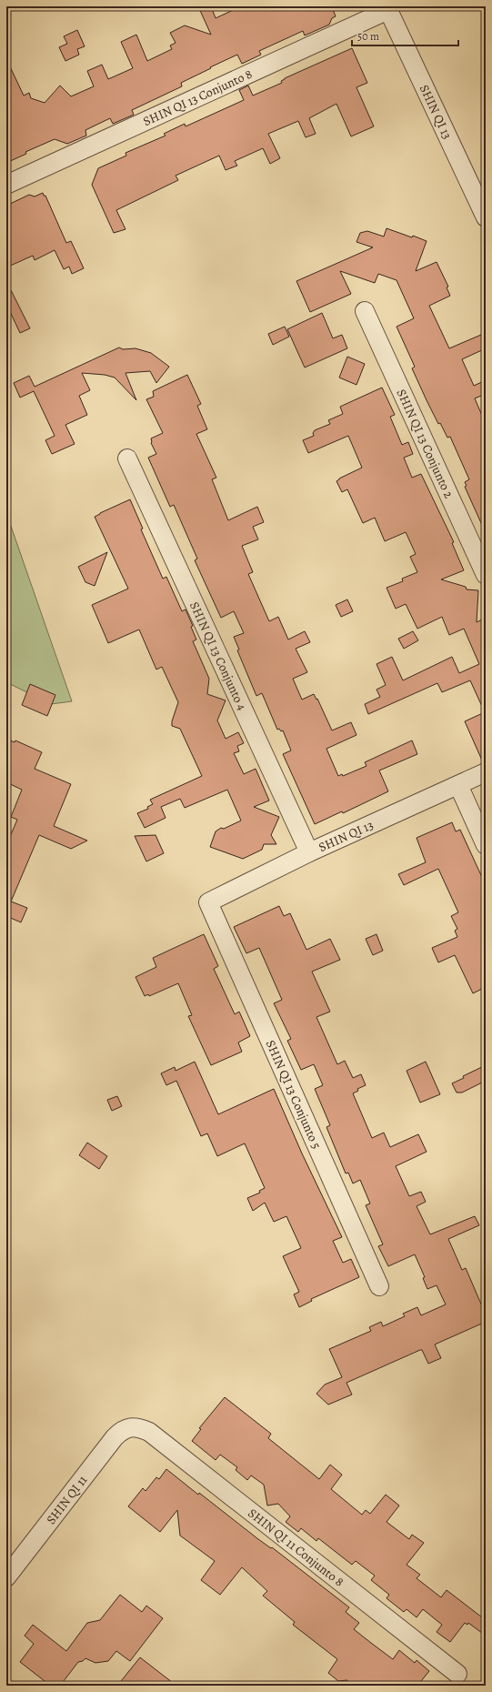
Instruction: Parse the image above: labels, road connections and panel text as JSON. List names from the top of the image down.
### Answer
{
  "streets": {
    "street": [
      "SHIN QI 13 Conjunto 8",
      "SHIN QI 13",
      "SHIN QI 13 Conjunto 2",
      "SHIN QI 13 Conjunto 4",
      "SHIN QI 13 Conjunto 5",
      "SHIN QI 11",
      "SHIN QI 11 Conjunto 8"
    ]
  },
  "crossings": [
    ["SHIN QI 13 Conjunto 8", "SHIN QI 13"],
    ["SHIN QI 13", "SHIN QI 13 Conjunto 4"],
    ["SHIN QI 13", "SHIN QI 13 Conjunto 5"],
    ["SHIN QI 11", "SHIN QI 11 Conjunto 8"]
  ],
  "scale_bar": "50 m"
}
